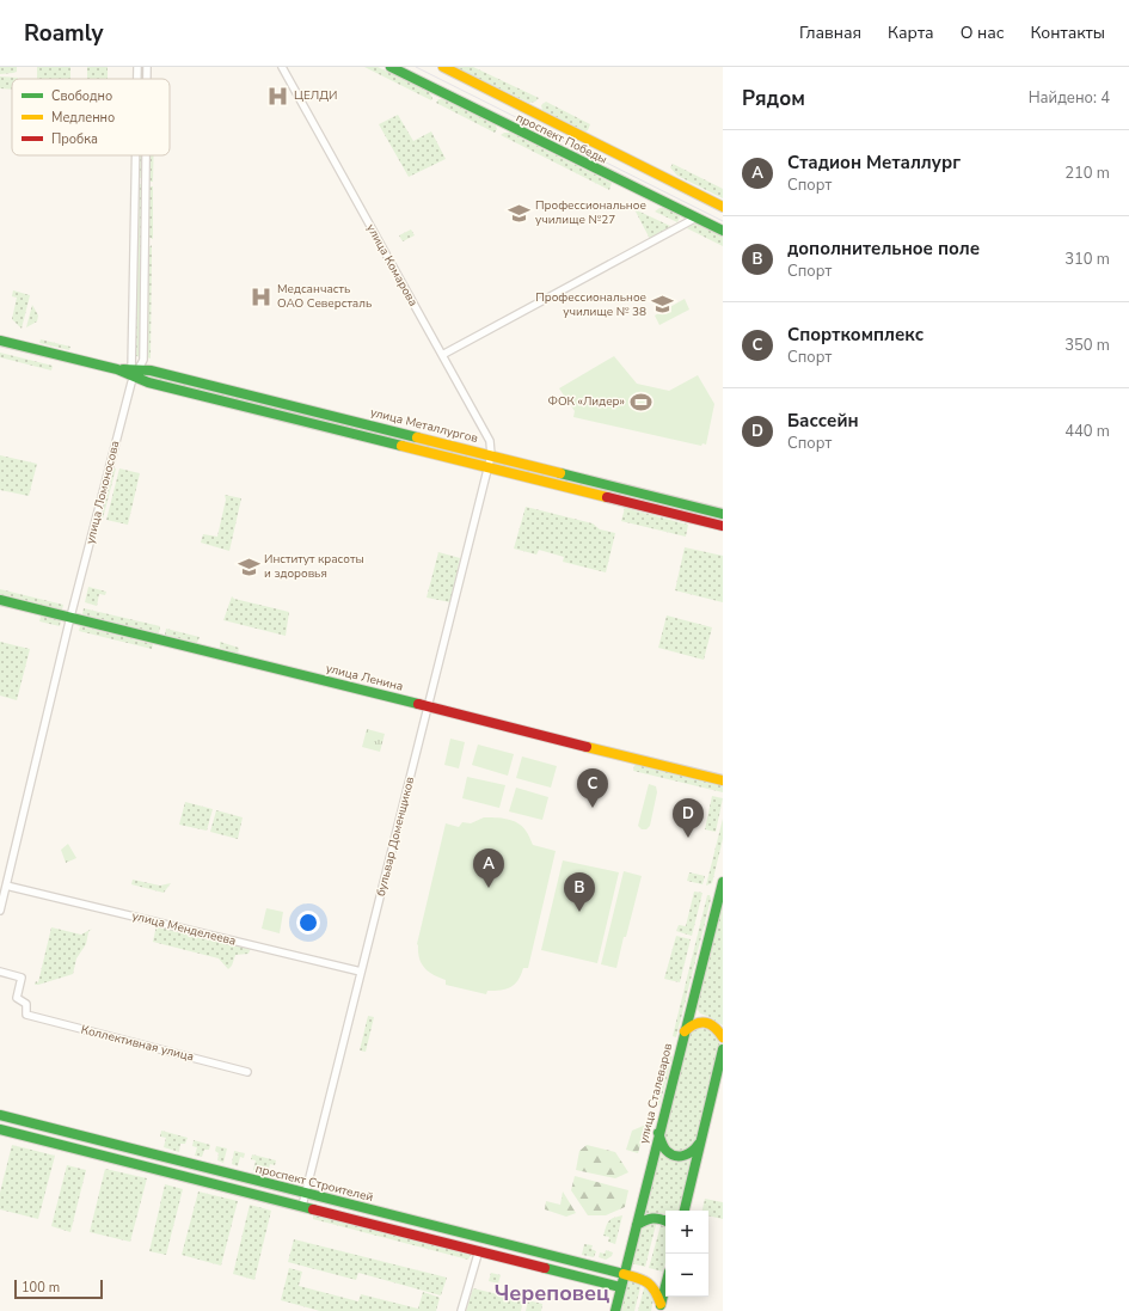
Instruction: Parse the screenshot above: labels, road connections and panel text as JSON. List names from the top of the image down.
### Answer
{
  "streets": {
    "main road": [
      "проспект Победы",
      "улица Металлургов",
      "улица Ленина",
      "улица Сталеваров",
      "проспект Строителей"
    ],
    "street": [
      "улица Комарова",
      "улица Ломоносова",
      "бульвар Доменщиков",
      "улица Менделеева",
      "Коллективная улица"
    ]
  },
  "crossings": [
    ["улица Комарова", "улица Металлургов"],
    ["улица Металлургов", "улица Ломоносова"],
    ["улица Металлургов", "бульвар Доменщиков"],
    ["улица Ломоносова", "улица Ленина"],
    ["улица Ломоносова", "улица Менделеева"],
    ["улица Ленина", "бульвар Доменщиков"],
    ["бульвар Доменщиков", "улица Менделеева"],
    ["бульвар Доменщиков", "проспект Строителей"],
    ["улица Сталеваров", "проспект Строителей"]
  ],
  "districts": ["Череповец"],
  "places": {
    "hospital": ["ЦЕЛДИ", "Медсанчасть ОАО Северсталь"],
    "school or university": ["Профессиональное училище №27", "Профессиональное училище № 38", "Институт красоты и здоровья"],
    "sports": ["ФОК «Лидер»"]
  },
  "legend": ["Свободно", "Медленно", "Пробка"],
  "scale_bar": "100 m",
  "page": {
    "header": "Roamly",
    "nav": [
      "Главная",
      "Карта",
      "О нас",
      "Контакты"
    ],
    "heading": ["Рядом", "Найдено: 4"],
    "list": [
      {
        "mark": "A",
        "name": "Стадион Металлург",
        "note": "Спорт",
        "value": "210 m"
      },
      {
        "mark": "B",
        "name": "дополнительное поле",
        "note": "Спорт",
        "value": "310 m"
      },
      {
        "mark": "C",
        "name": "Спорткомплекс",
        "note": "Спорт",
        "value": "350 m"
      },
      {
        "mark": "D",
        "name": "Бассейн",
        "note": "Спорт",
        "value": "440 m"
      }
    ],
    "pins": [
      "C",
      "D",
      "A",
      "B"
    ],
    "map_buttons": ["+", "−"],
    "scale": "100 m"
  }
}
